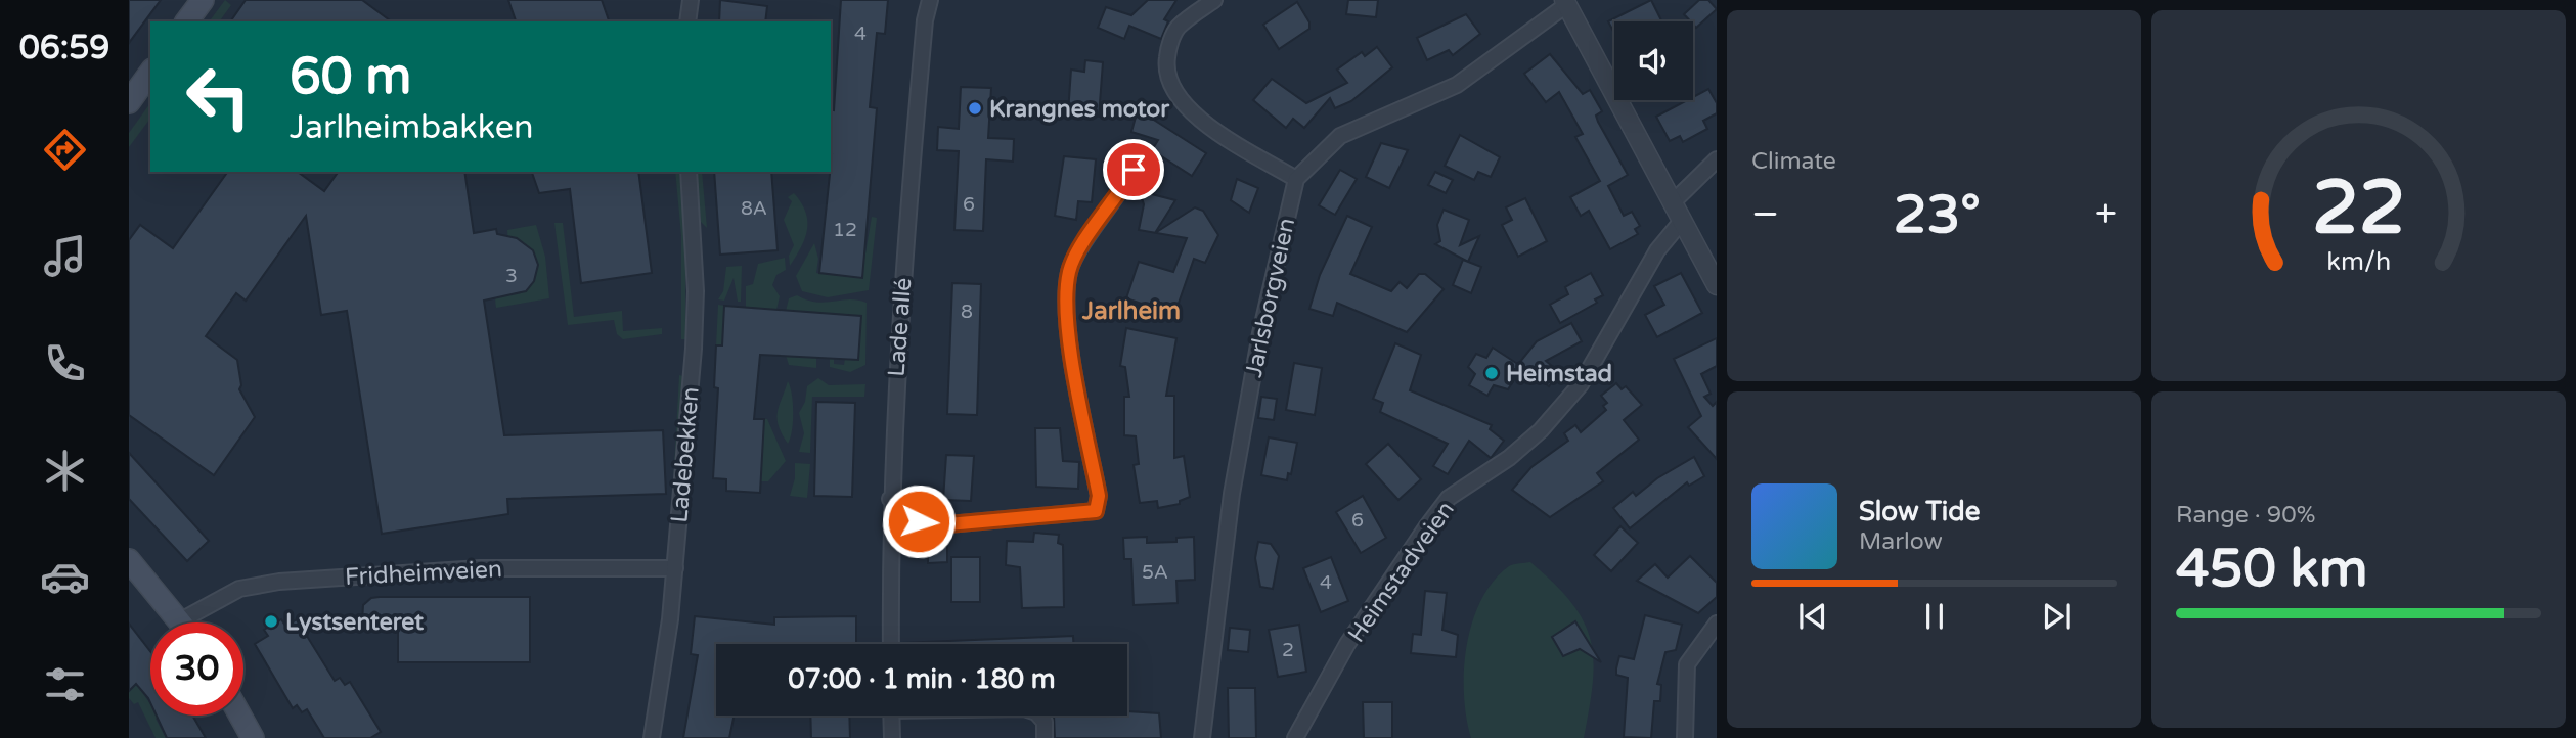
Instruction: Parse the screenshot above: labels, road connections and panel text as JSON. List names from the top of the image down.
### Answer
{
  "streets": {
    "street": [
      "Jarlsborgveien",
      "Lade allé",
      "Ladebekken",
      "Heimstadveien",
      "Fridheimveien"
    ]
  },
  "crossings": [
    ["Ladebekken", "Fridheimveien"]
  ],
  "districts": ["Jarlheim"],
  "places": ["Krangnes motor", "Heimstad", "Lystsenteret"],
  "house_numbers": [
    "4",
    "6",
    "8A",
    "12",
    "3",
    "8",
    "6",
    "5A",
    "4",
    "2"
  ],
  "page": {
    "tabs": "06:59",
    "tile": [
      "Climate",
      ["Range · 90%", "450 km"]
    ],
    "turn": ["60 m", "Jarlheimbakken"],
    "heat": ["−", "23°", "+"],
    "song": ["Slow Tide", "Marlow"],
    "limit": "30",
    "trip": "07:00 · 1 min · 180 m",
    "gauge": ["22", "km/h"]
  }
}
